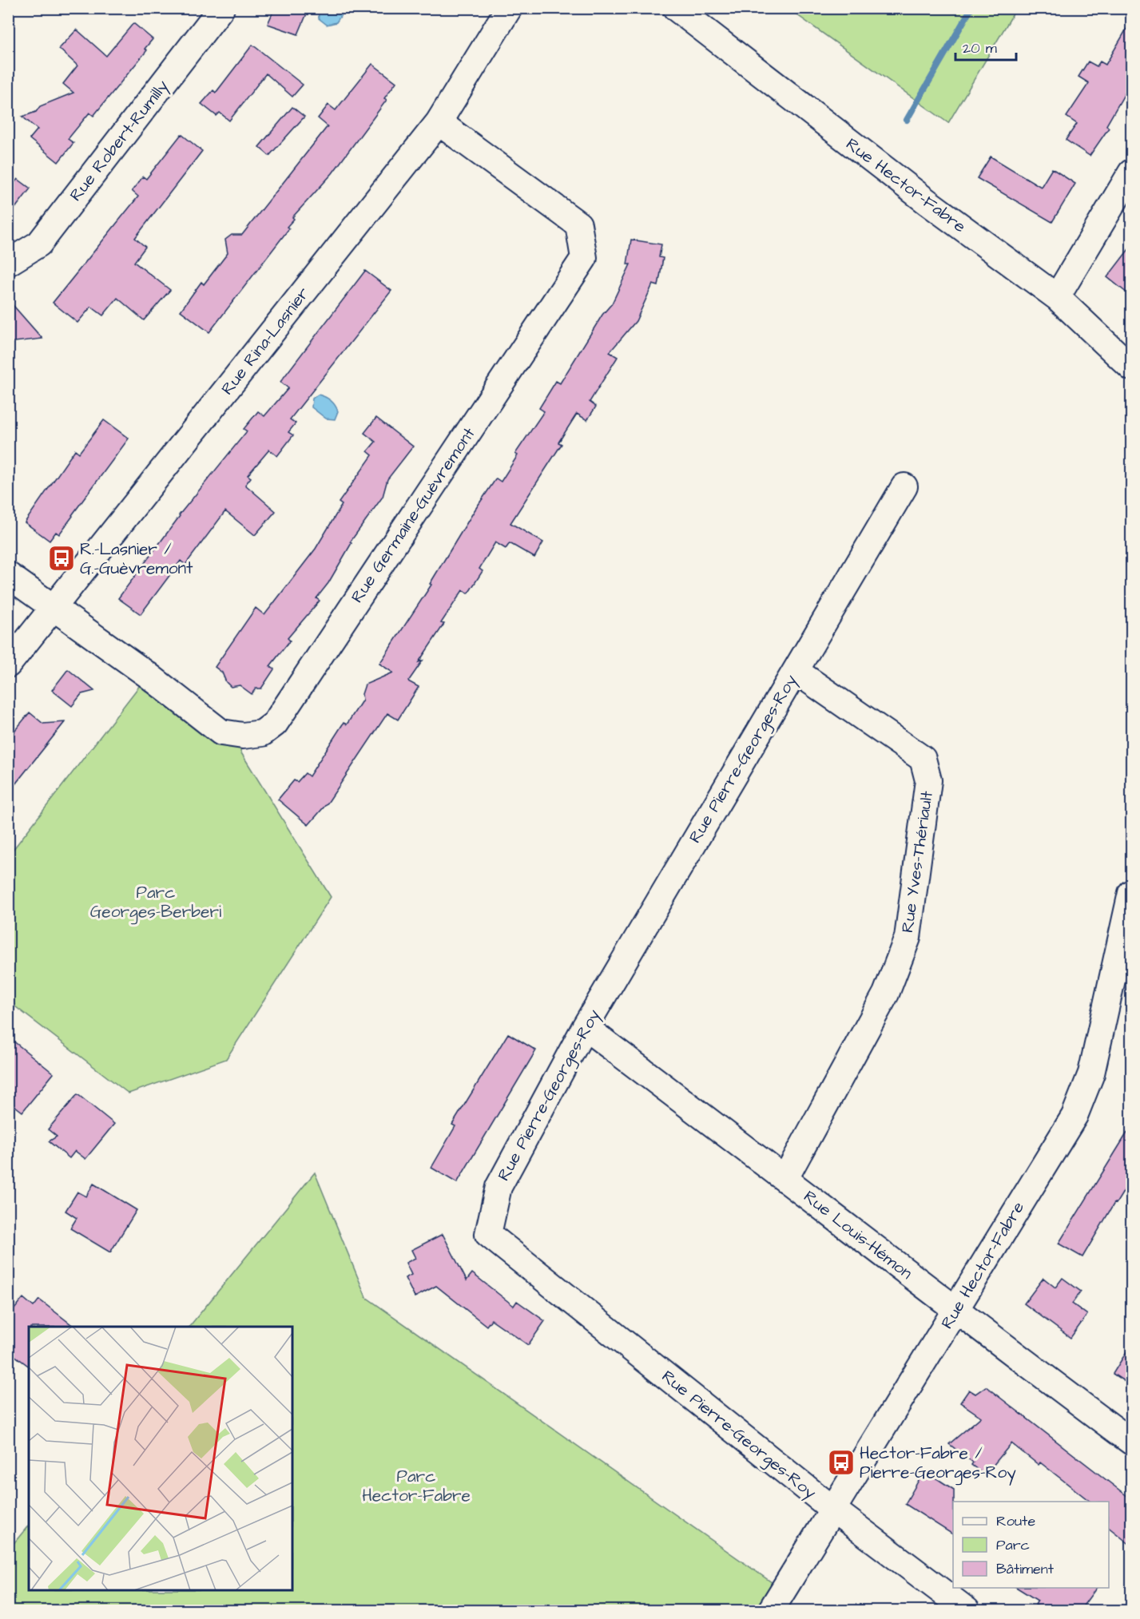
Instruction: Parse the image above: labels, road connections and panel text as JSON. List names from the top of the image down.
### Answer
{
  "streets": {
    "street": [
      "Rue Robert-Rumilly",
      "Rue Hector-Fabre",
      "Rue Rina-Lasnier",
      "Rue Germaine-Guèvremont",
      "Rue Pierre-Georges-Roy",
      "Rue Yves-Thériault",
      "Rue Louis-Hémon"
    ]
  },
  "crossings": [
    ["Rue Hector-Fabre", "Rue Pierre-Georges-Roy"],
    ["Rue Hector-Fabre", "Rue Louis-Hémon"],
    ["Rue Rina-Lasnier", "Rue Germaine-Guèvremont"],
    ["Rue Pierre-Georges-Roy", "Rue Yves-Thériault"],
    ["Rue Pierre-Georges-Roy", "Rue Louis-Hémon"],
    ["Rue Yves-Thériault", "Rue Louis-Hémon"]
  ],
  "parks": ["Parc Georges-Berberi", "Parc Hector-Fabre"],
  "places": {
    "bus stop": ["R.-Lasnier / G.-Guèvremont", "Hector-Fabre / Pierre-Georges-Roy"]
  },
  "legend": ["Route", "Parc", "Bâtiment"],
  "scale_bar": "20 m"
}
